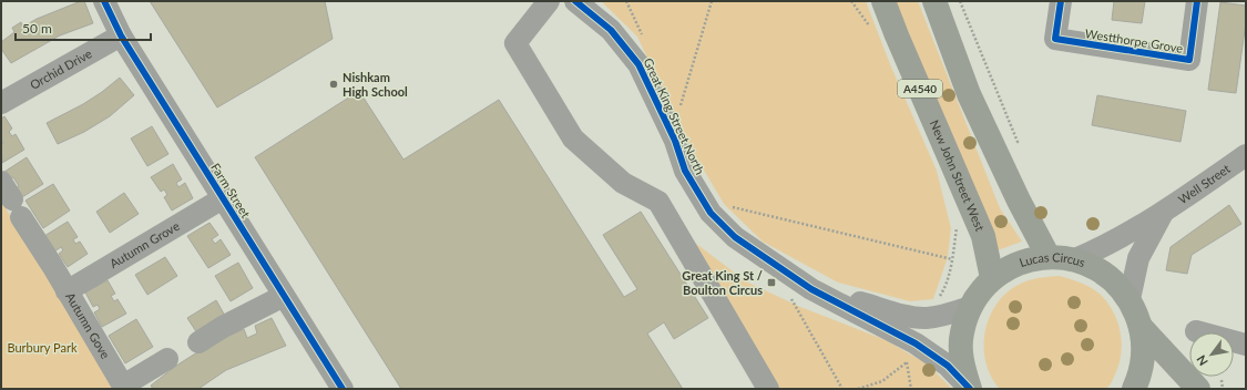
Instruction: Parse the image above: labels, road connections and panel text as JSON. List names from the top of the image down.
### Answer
{
  "streets": {
    "highway": ["A4540", "New John Street West", "Lucas Circus"],
    "street": [
      "Westthorpe Grove",
      "Orchid Drive",
      "Great King Street North",
      "Well Street",
      "Farm Street",
      "Autumn Grove",
      "Autumn Gove"
    ]
  },
  "crossings": [
    ["Orchid Drive", "Farm Street"],
    ["Great King Street North", "Lucas Circus"],
    ["New John Street West", "Lucas Circus"],
    ["Well Street", "Lucas Circus"],
    ["Farm Street", "Autumn Grove"],
    ["Autumn Grove", "Autumn Gove"]
  ],
  "parks": ["Burbury Park"],
  "places": {
    "other": ["Nishkam High School"],
    "transit": ["Great King St / Boulton Circus"]
  },
  "scale_bar": "50 m",
  "north": "bottom left"
}
